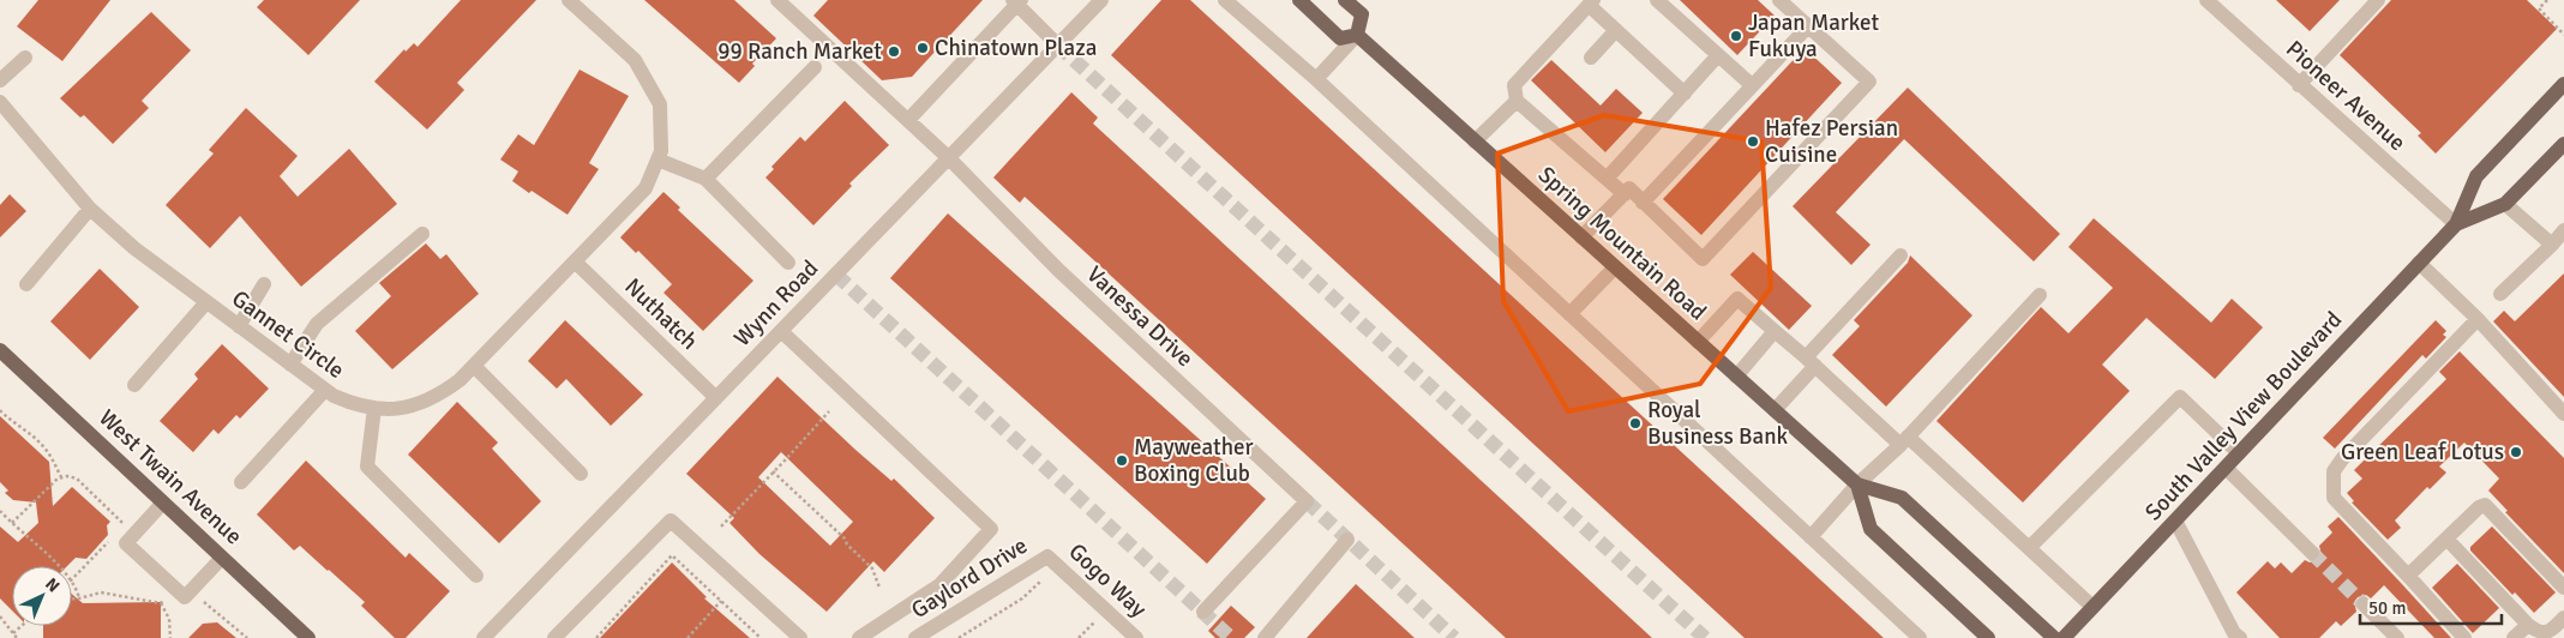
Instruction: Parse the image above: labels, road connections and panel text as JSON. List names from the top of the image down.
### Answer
{
  "streets": {
    "main road": ["Spring Mountain Road", "South Valley View Boulevard", "West Twain Avenue"],
    "street": [
      "Pioneer Avenue",
      "Wynn Road",
      "Nuthatch",
      "Vanessa Drive",
      "Gannet Circle",
      "Gaylord Drive",
      "Gogo Way"
    ]
  },
  "crossings": [
    ["Pioneer Avenue", "South Valley View Boulevard"],
    ["Wynn Road", "Nuthatch"],
    ["Wynn Road", "Vanessa Drive"],
    ["Nuthatch", "Gannet Circle"],
    ["Gaylord Drive", "Gogo Way"]
  ],
  "places": [
    "Japan Market Fukuya",
    "Chinatown Plaza",
    "99 Ranch Market",
    "Hafez Persian Cuisine",
    "Royal Business Bank",
    "Green Leaf Lotus",
    "Mayweather Boxing Club"
  ],
  "scale_bar": "50 m",
  "north": "top right"
}
